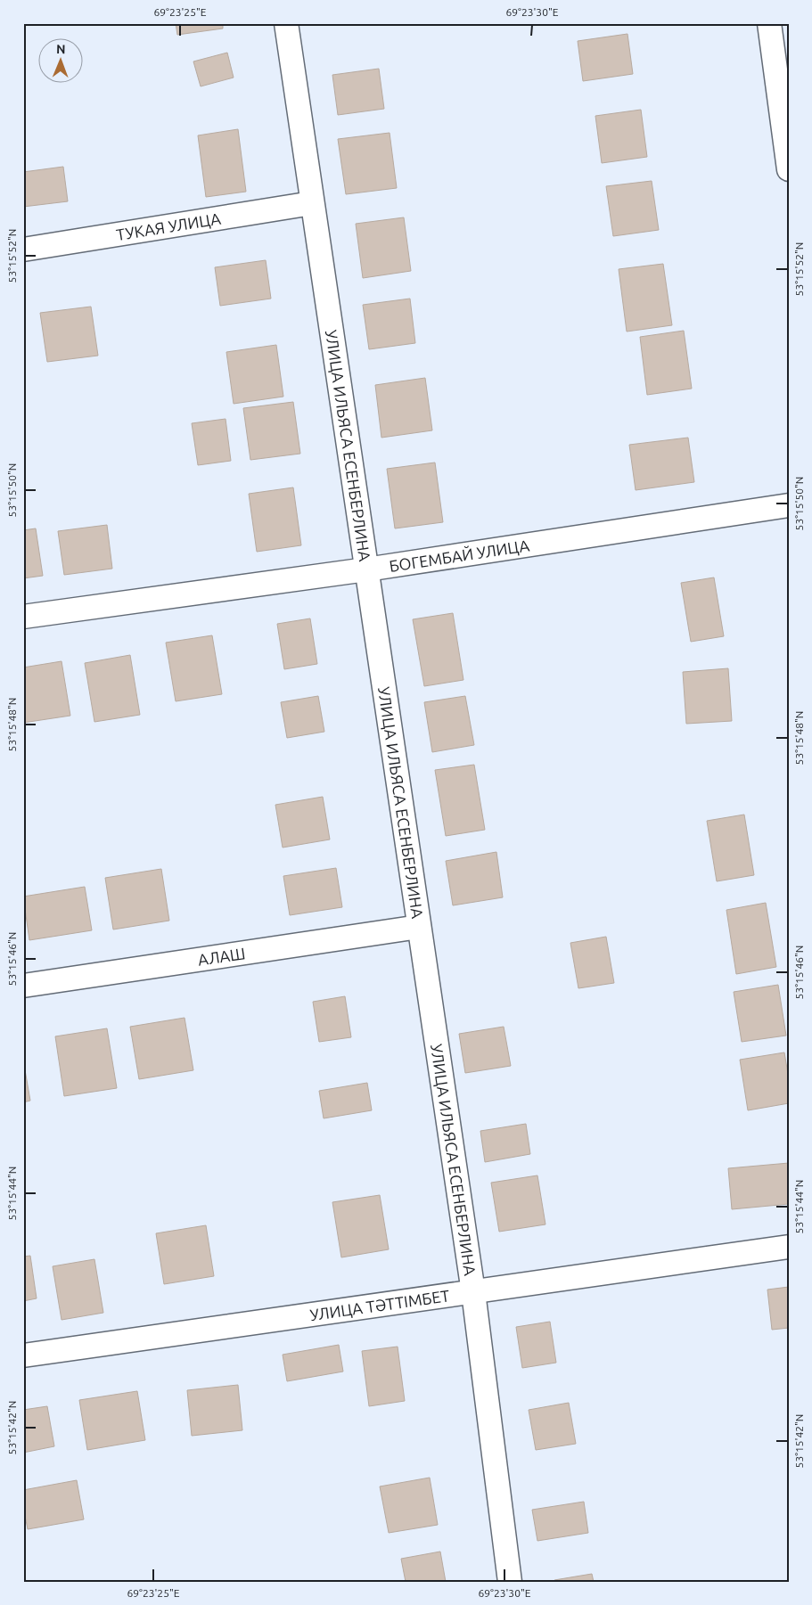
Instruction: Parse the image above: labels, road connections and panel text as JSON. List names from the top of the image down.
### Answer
{
  "streets": {
    "street": [
      "ТУКАЯ УЛИЦА",
      "УЛИЦА ИЛЬЯСА ЕСЕНБЕРЛИНА",
      "БОГЕМБАЙ УЛИЦА",
      "АЛАШ",
      "УЛИЦА ТӘТТІМБЕТ"
    ]
  },
  "crossings": [
    ["ТУКАЯ УЛИЦА", "УЛИЦА ИЛЬЯСА ЕСЕНБЕРЛИНА"],
    ["УЛИЦА ИЛЬЯСА ЕСЕНБЕРЛИНА", "БОГЕМБАЙ УЛИЦА"],
    ["УЛИЦА ИЛЬЯСА ЕСЕНБЕРЛИНА", "АЛАШ"],
    ["УЛИЦА ИЛЬЯСА ЕСЕНБЕРЛИНА", "УЛИЦА ТӘТТІМБЕТ"]
  ],
  "north": "top",
  "coordinates": [
    "69°23'25\"E",
    "69°23'30\"E",
    "53°15'52\"N",
    "53°15'50\"N",
    "53°15'48\"N",
    "53°15'46\"N",
    "53°15'44\"N",
    "53°15'42\"N"
  ]
}
